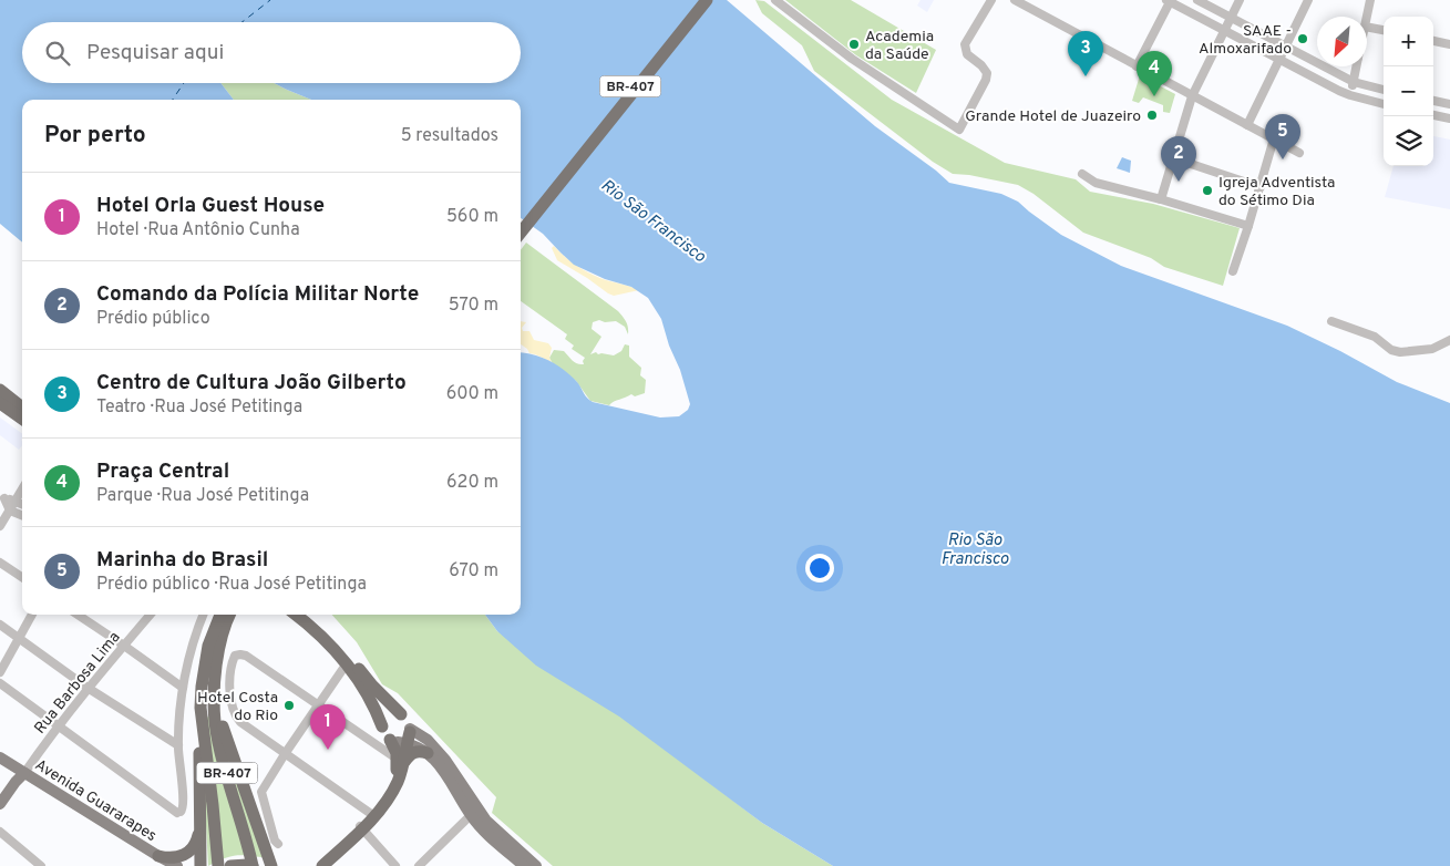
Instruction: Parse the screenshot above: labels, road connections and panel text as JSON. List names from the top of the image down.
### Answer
{
  "streets": {
    "highway": ["BR-407"],
    "main road": ["Avenida Guararapes"],
    "street": ["Rua Barbosa Lima"]
  },
  "crossings": [
    ["Rua Barbosa Lima", "Avenida Guararapes"]
  ],
  "water": ["Rio São Francisco"],
  "places": [
    "SAAE - Almoxarifado",
    "Academia da Saúde",
    "Grande Hotel de Juazeiro",
    "Igreja Adventista do Sétimo Dia",
    "Hotel Costa do Rio"
  ],
  "north": "bottom left",
  "page": {
    "map_buttons": ["+", "−"],
    "search": "Pesquisar aqui",
    "pins": [
      "3",
      "4",
      "5",
      "2",
      "1"
    ],
    "heading": ["Por perto", "5 resultados"],
    "list": [
      {
        "mark": "1",
        "name": "Hotel Orla Guest House",
        "note": "Hotel · Rua Antônio Cunha",
        "value": "560 m"
      },
      {
        "mark": "2",
        "name": "Comando da Polícia Militar Norte",
        "note": "Prédio público",
        "value": "570 m"
      },
      {
        "mark": "3",
        "name": "Centro de Cultura João Gilberto",
        "note": "Teatro · Rua José Petitinga",
        "value": "600 m"
      },
      {
        "mark": "4",
        "name": "Praça Central",
        "note": "Parque · Rua José Petitinga",
        "value": "620 m"
      },
      {
        "mark": "5",
        "name": "Marinha do Brasil",
        "note": "Prédio público · Rua José Petitinga",
        "value": "670 m"
      }
    ]
  }
}
